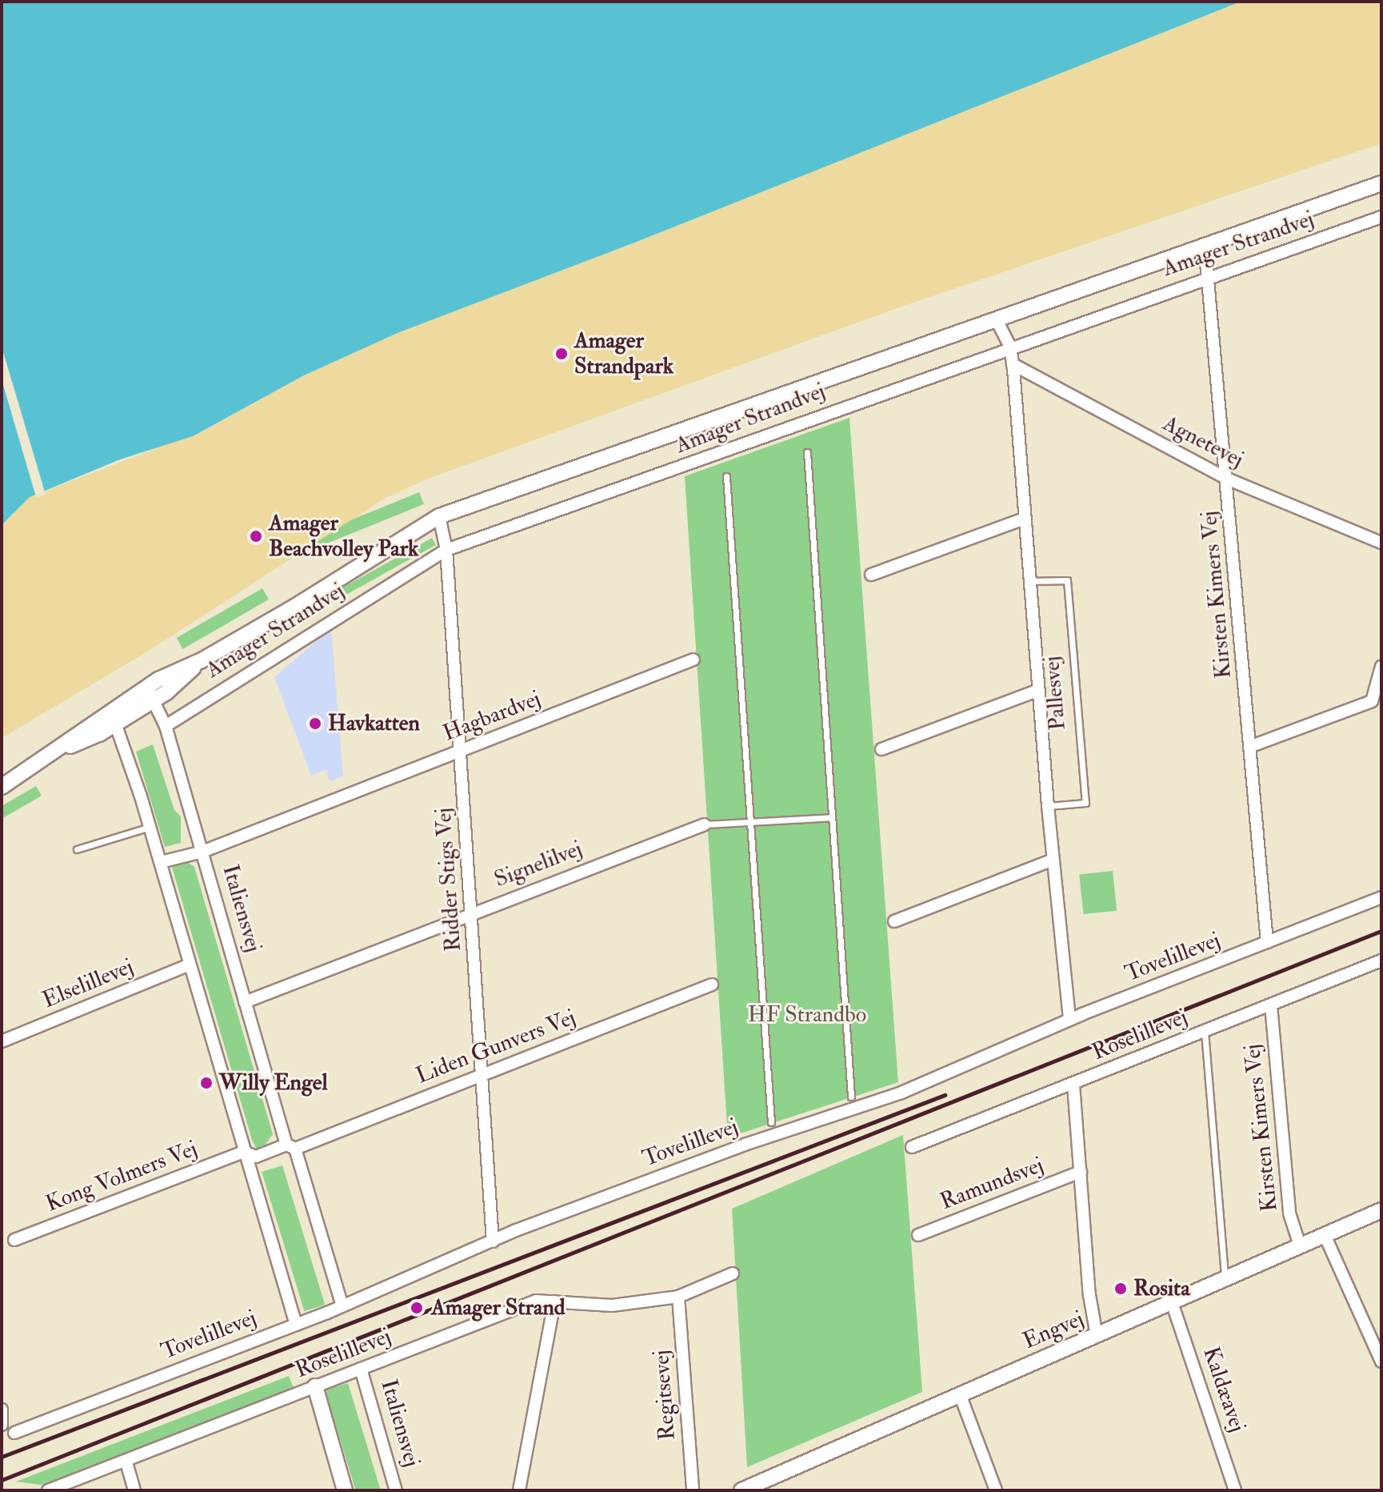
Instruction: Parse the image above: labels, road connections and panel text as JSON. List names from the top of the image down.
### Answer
{
  "streets": {
    "street": [
      "Amager Strandvej",
      "Agnetevej",
      "Kirsten Kimers Vej",
      "Pallesvej",
      "Hagbardvej",
      "Signelilvej",
      "Ridder Stigs Vej",
      "Italiensvej",
      "Tovelillevej",
      "Elselillevej",
      "Roselillevej",
      "Liden Gunvers Vej",
      "Kong Volmers Vej",
      "Ramundsvej",
      "Engvej",
      "Kaldæavej",
      "Regitsevej"
    ]
  },
  "crossings": [
    ["Amager Strandvej", "Kirsten Kimers Vej"],
    ["Amager Strandvej", "Pallesvej"],
    ["Amager Strandvej", "Ridder Stigs Vej"],
    ["Amager Strandvej", "Italiensvej"],
    ["Agnetevej", "Kirsten Kimers Vej"],
    ["Agnetevej", "Pallesvej"],
    ["Kirsten Kimers Vej", "Tovelillevej"],
    ["Kirsten Kimers Vej", "Roselillevej"],
    ["Kirsten Kimers Vej", "Engvej"],
    ["Pallesvej", "Tovelillevej"],
    ["Hagbardvej", "Ridder Stigs Vej"],
    ["Hagbardvej", "Italiensvej"],
    ["Signelilvej", "Ridder Stigs Vej"],
    ["Signelilvej", "Italiensvej"],
    ["Ridder Stigs Vej", "Tovelillevej"],
    ["Ridder Stigs Vej", "Liden Gunvers Vej"],
    ["Italiensvej", "Tovelillevej"],
    ["Italiensvej", "Roselillevej"],
    ["Italiensvej", "Liden Gunvers Vej"],
    ["Roselillevej", "Ramundsvej"],
    ["Roselillevej", "Regitsevej"],
    ["Ramundsvej", "Engvej"],
    ["Engvej", "Kaldæavej"]
  ],
  "parks": ["HF Strandbo"],
  "places": [
    "Amager Strandpark",
    "Amager Beachvolley Park",
    "Havkatten",
    "Willy Engel",
    "Rosita",
    "Amager Strand"
  ]
}
